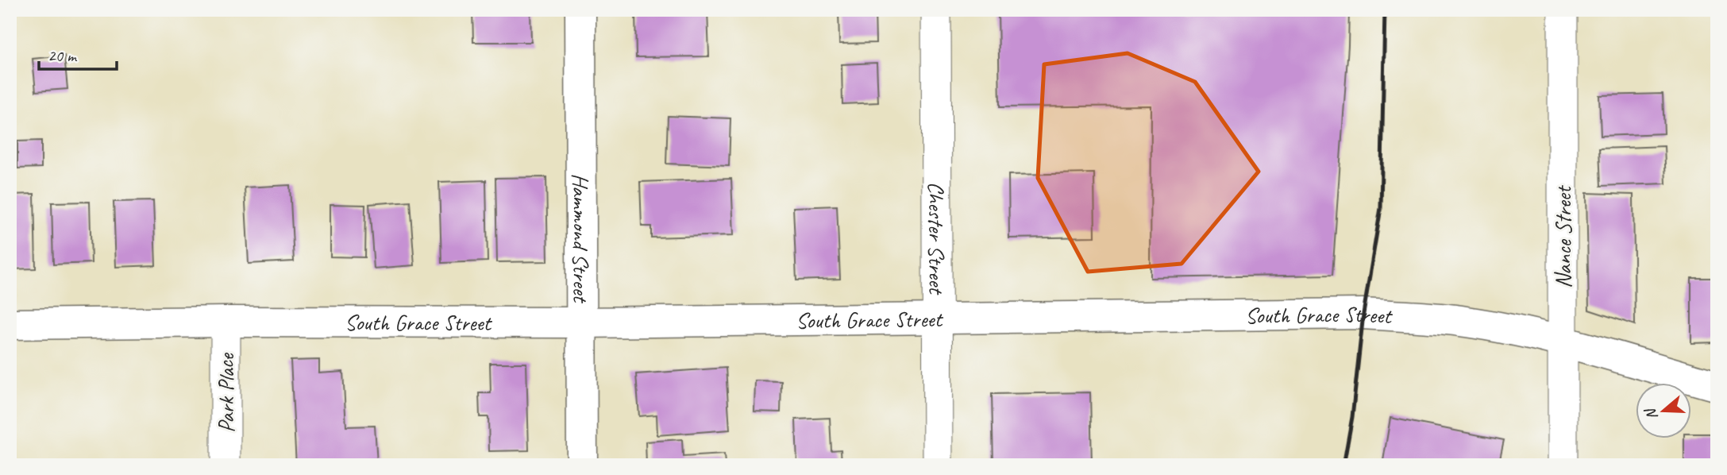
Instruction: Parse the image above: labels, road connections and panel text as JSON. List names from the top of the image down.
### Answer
{
  "streets": {
    "street": [
      "Hammond Street",
      "Chester Street",
      "Nance Street",
      "South Grace Street",
      "Park Place"
    ]
  },
  "crossings": [
    ["Hammond Street", "South Grace Street"],
    ["Chester Street", "South Grace Street"],
    ["Nance Street", "South Grace Street"],
    ["South Grace Street", "Park Place"]
  ],
  "scale_bar": "20 m",
  "north": "left"
}
